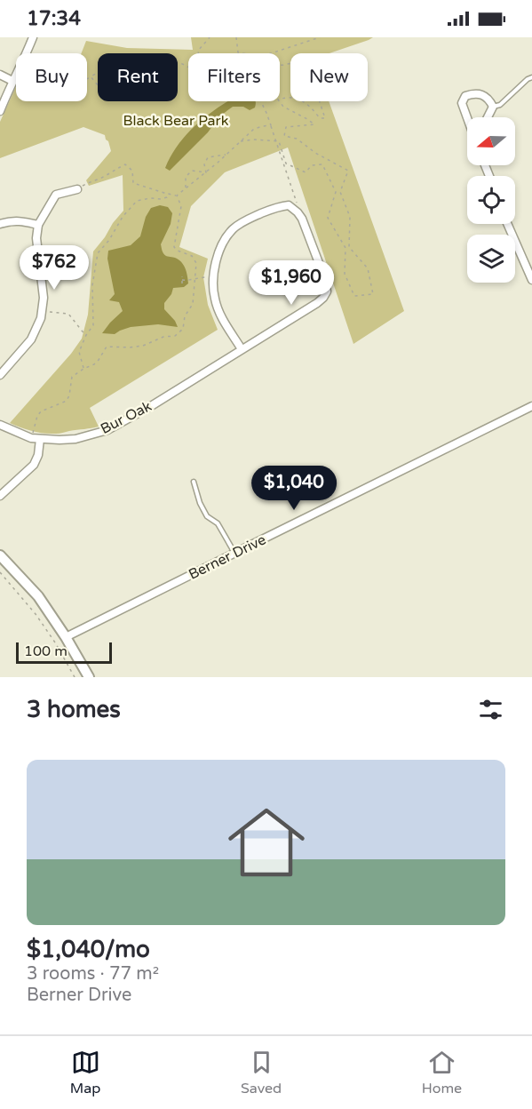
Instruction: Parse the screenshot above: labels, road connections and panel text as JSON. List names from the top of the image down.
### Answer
{
  "streets": {
    "street": ["Bur Oak", "Berner Drive"]
  },
  "parks": ["Black Bear Park"],
  "scale_bar": "100 m",
  "north": "left",
  "page": {
    "status": "17:34",
    "chip": [
      "Buy",
      "Rent",
      "Filters",
      "New"
    ],
    "price": ["$762", "$1,960", "$1,040"],
    "scale": "100 m",
    "heading": "3 homes",
    "list": [
      {
        "name": "$1,040/mo",
        "note": "3 rooms · 77 m² · Berner Drive"
      }
    ],
    "tabs": ["Map", "Saved", "Home"]
  }
}
